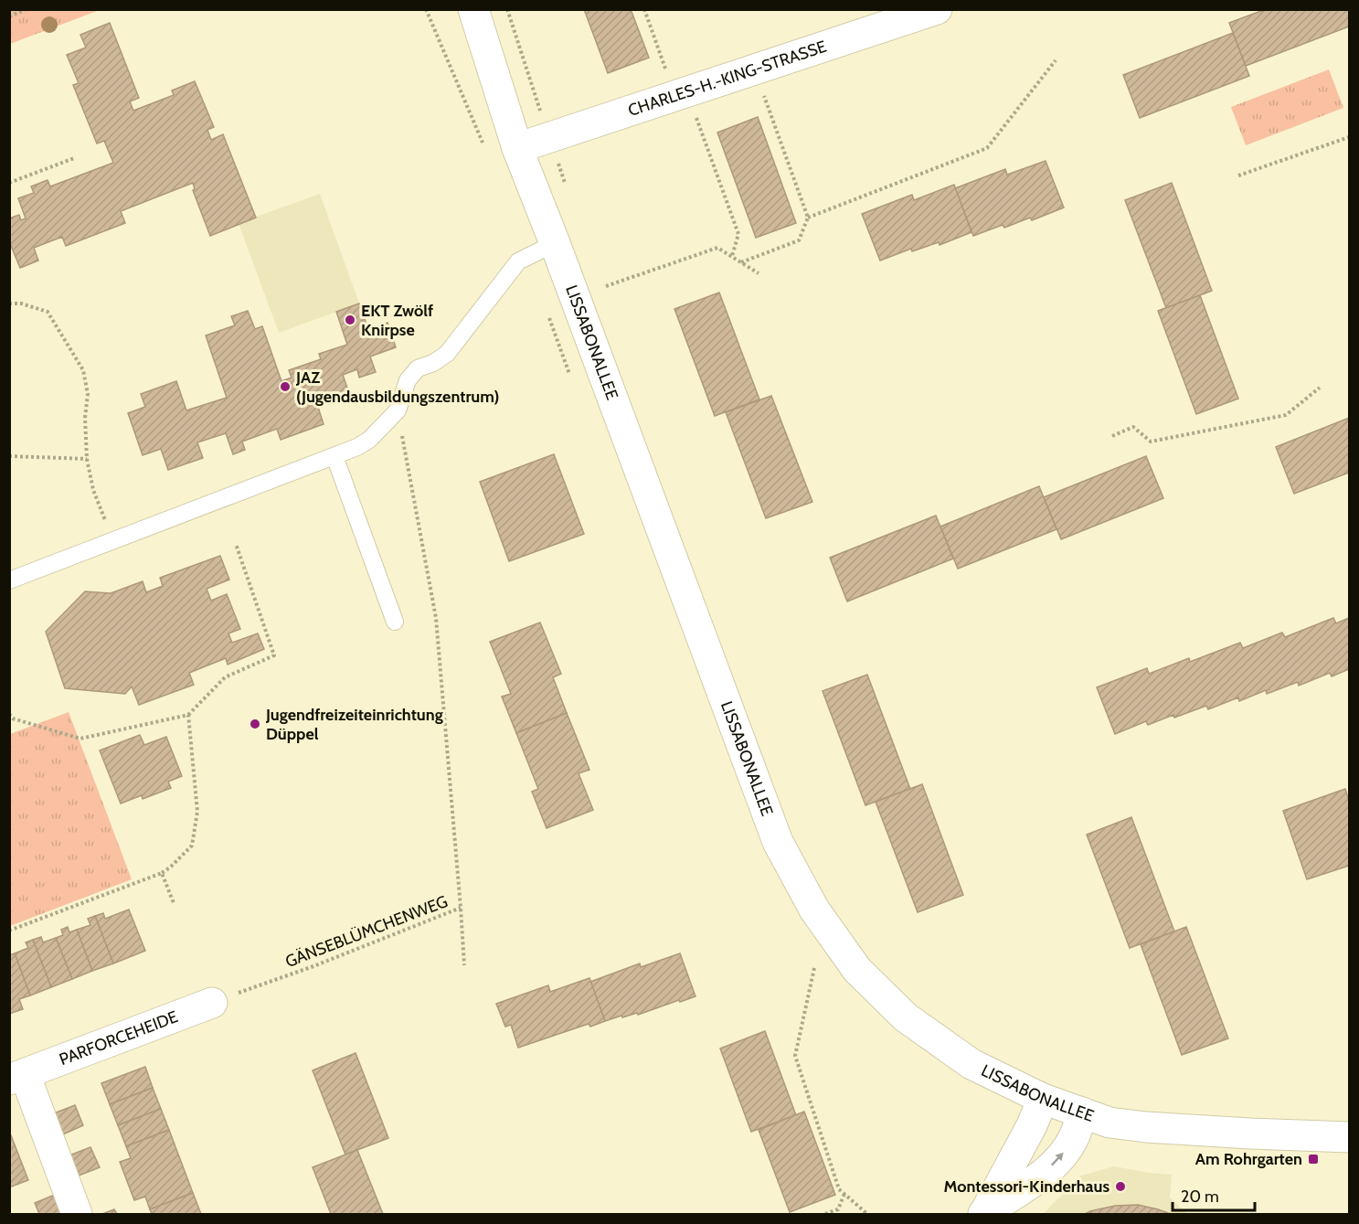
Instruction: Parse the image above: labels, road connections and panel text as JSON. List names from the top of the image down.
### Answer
{
  "streets": {
    "street": ["CHARLES-H.-KING-STRASSE", "LISSABONALLEE", "PARFORCEHEIDE"],
    "path": ["GÄNSEBLÜMCHENWEG"]
  },
  "crossings": [
    ["CHARLES-H.-KING-STRASSE", "LISSABONALLEE"],
    ["GÄNSEBLÜMCHENWEG", "PARFORCEHEIDE"]
  ],
  "places": {
    "other": [
      "EKT Zwölf Knirpse",
      "JAZ (Jugendausbildungszentrum)",
      "Jugendfreizeiteinrichtung Düppel",
      "Montessori-Kinderhaus"
    ],
    "transit": ["Am Rohrgarten"]
  },
  "scale_bar": "20 m"
}
